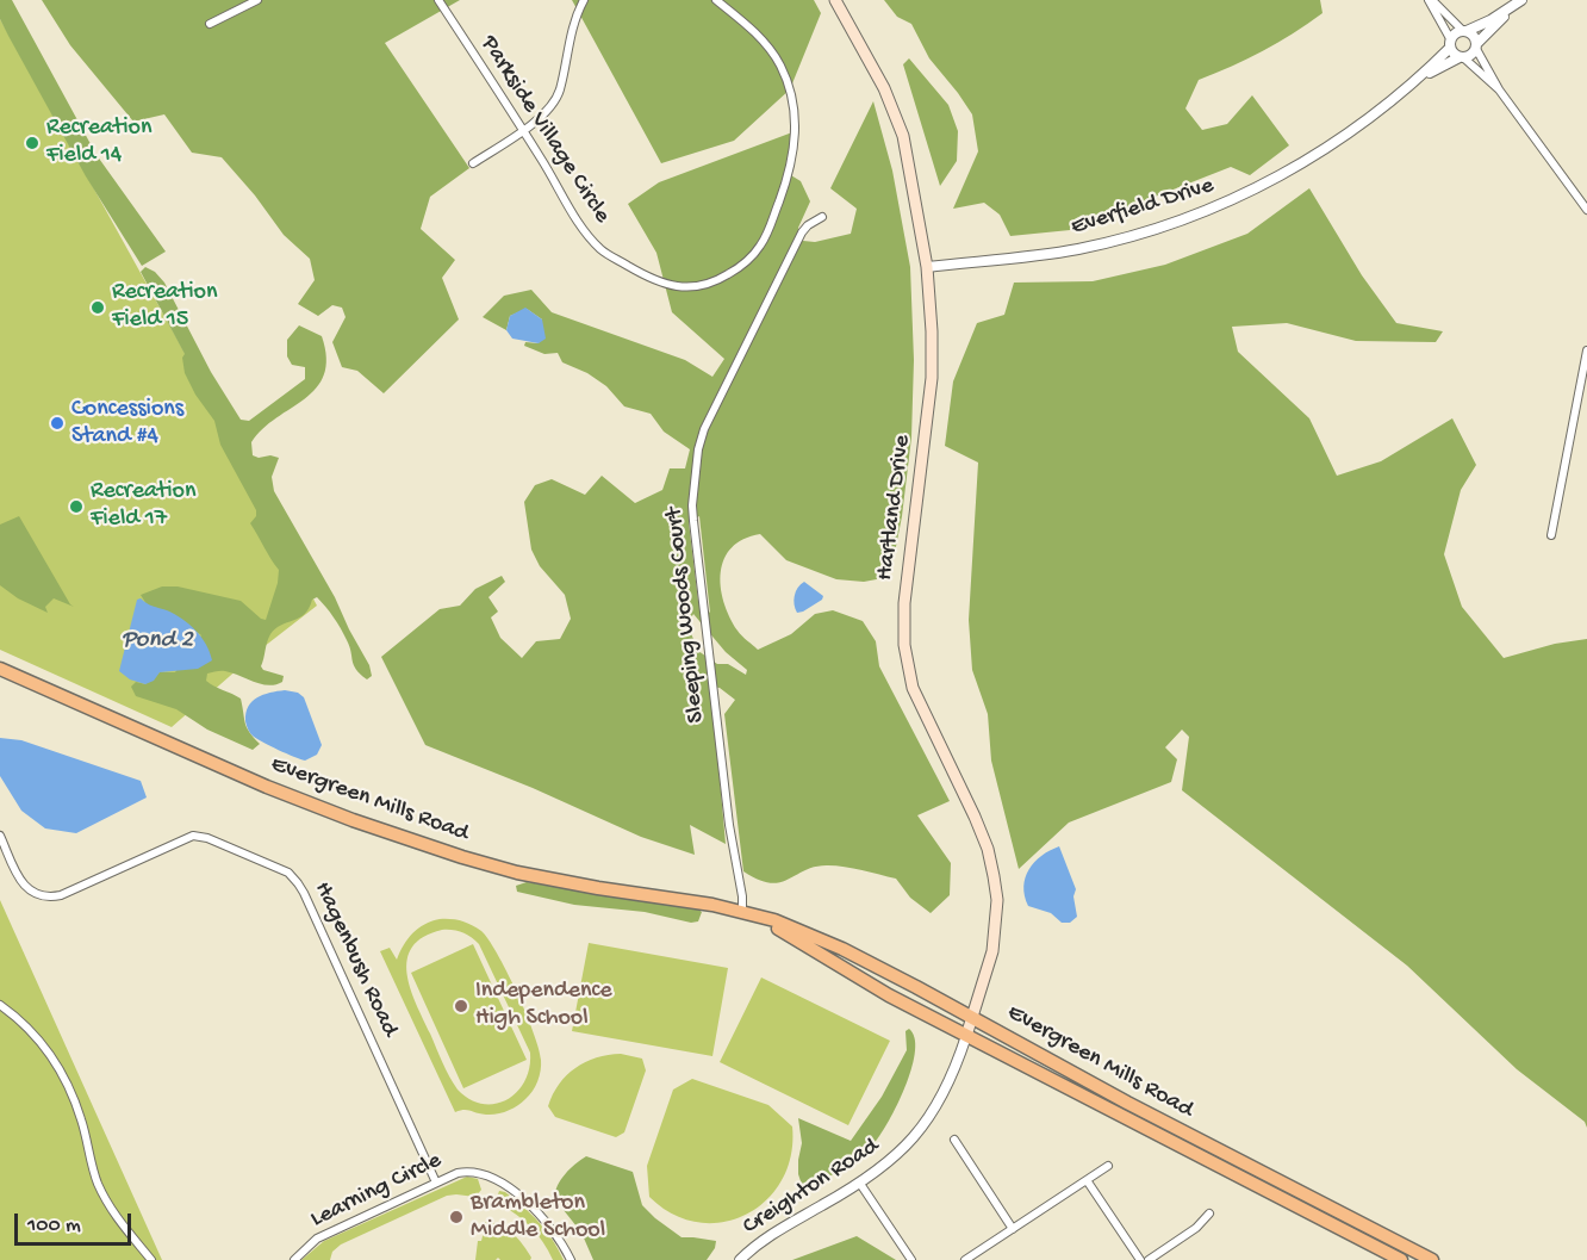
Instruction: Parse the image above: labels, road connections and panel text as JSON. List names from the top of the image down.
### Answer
{
  "streets": {
    "main road": ["Hartland Drive", "Evergreen Mills Road"],
    "street": [
      "Parkside Village Circle",
      "Everfield Drive",
      "Sleeping Woods Court",
      "Hagenbush Road",
      "Creighton Road",
      "Learning Circle"
    ]
  },
  "crossings": [
    ["Everfield Drive", "Hartland Drive"],
    ["Hartland Drive", "Evergreen Mills Road"],
    ["Hartland Drive", "Creighton Road"],
    ["Sleeping Woods Court", "Evergreen Mills Road"],
    ["Evergreen Mills Road", "Creighton Road"],
    ["Hagenbush Road", "Learning Circle"]
  ],
  "water": ["Pond 2"],
  "places": [
    "Recreation Field 14",
    "Recreation Field 15",
    "Concessions Stand #4",
    "Recreation Field 17",
    "Independence High School",
    "Brambleton Middle School"
  ],
  "scale_bar": "100 m"
}
